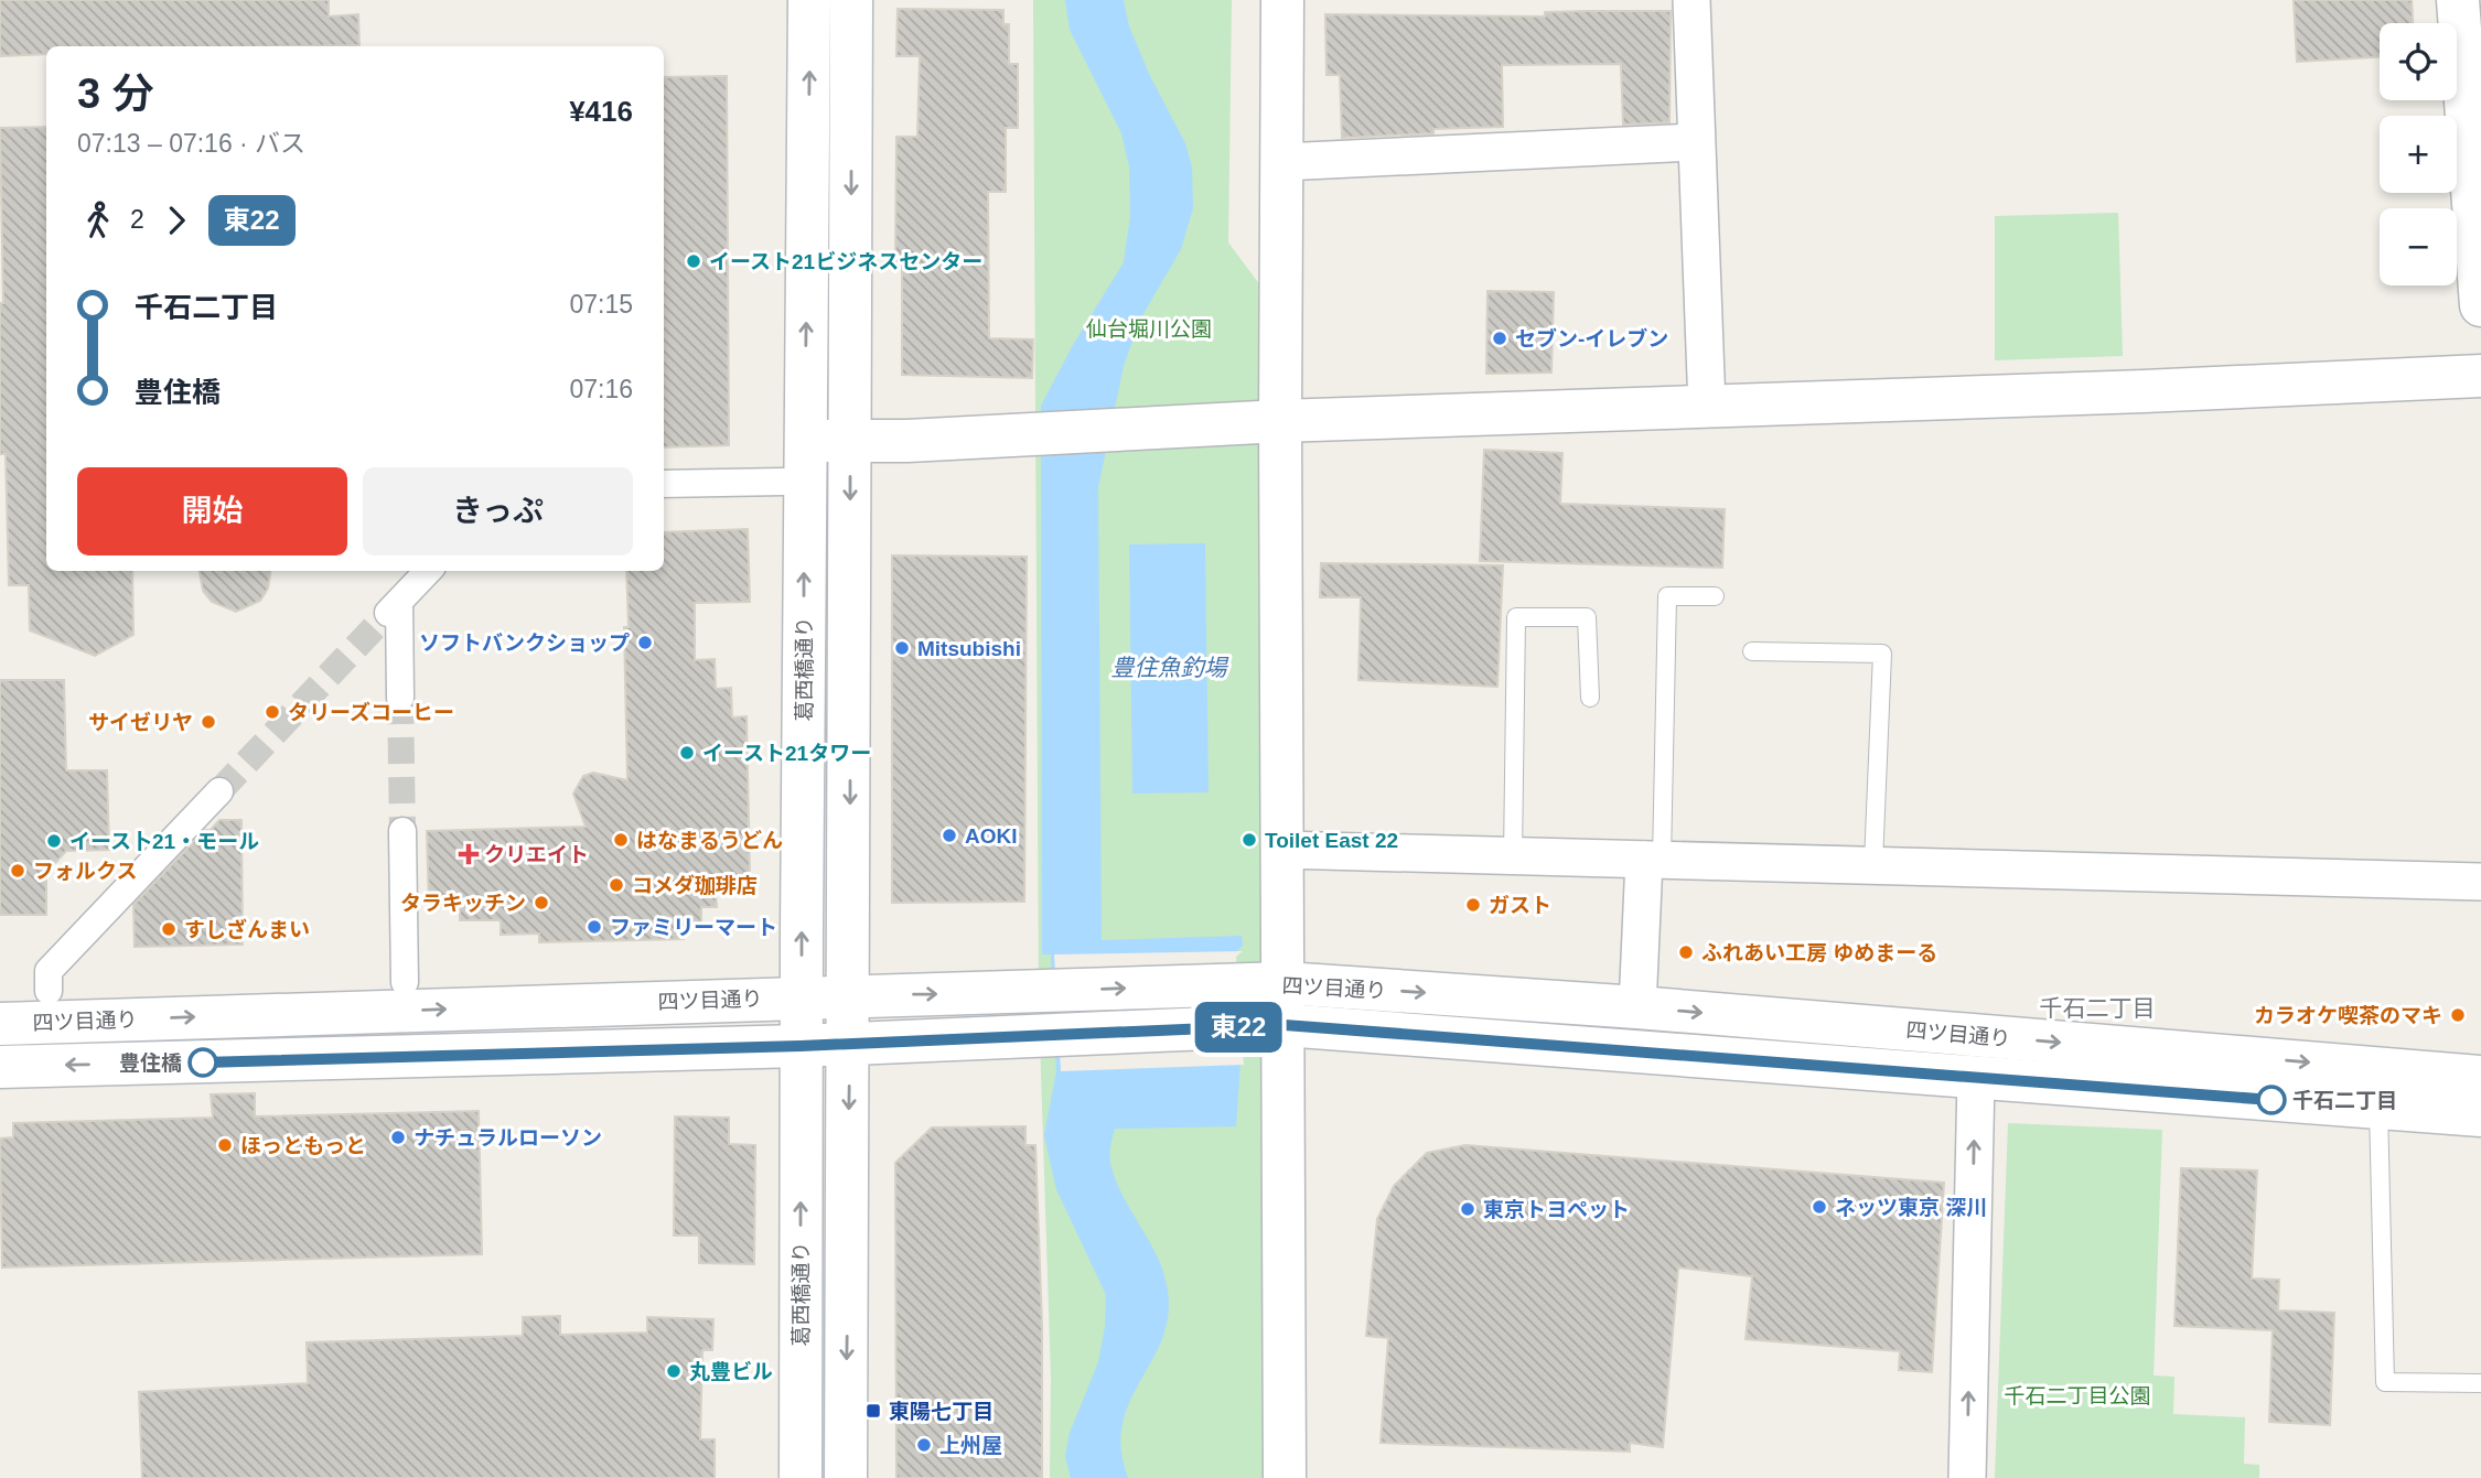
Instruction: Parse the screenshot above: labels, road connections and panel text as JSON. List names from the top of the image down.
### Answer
{
  "streets": {
    "main road": ["葛西橋通り", "四ツ目通り"]
  },
  "crossings": [
    ["葛西橋通り", "四ツ目通り"]
  ],
  "districts": ["千石二丁目"],
  "water": ["豊住魚釣場"],
  "parks": ["仙台堀川公園", "千石二丁目公園"],
  "places": {
    "other": [
      "イースト21ビジネスセンター",
      "セブン-イレブン",
      "ソフトバンクショップ",
      "Mitsubishi",
      "タリーズコーヒー",
      "サイゼリヤ",
      "イースト21タワー",
      "AOKI",
      "はなまるうどん",
      "Toilet East 22",
      "イース卜21・モール",
      "フォルクス",
      "コメダ珈琲店",
      "タラキッチン",
      "ガスト",
      "ファミリーマート",
      "すしざんまい",
      "ふれあい工房 ゆめまーる",
      "カラオケ喫茶のマキ",
      "豊住橋",
      "千石二丁目",
      "ナチュラルローソン",
      "ほっともっと",
      "ネッツ東京 深川",
      "東京トヨペット",
      "丸豊ビル",
      "上州屋"
    ],
    "health": ["クリエイト"],
    "transit": ["東陽七丁目"]
  },
  "lines": ["bus line 東22"],
  "page": {
    "on_map": "東22",
    "map_buttons": ["+", "−"],
    "heading": ["3 分", "07:13 – 07:16 · バス", "¥416"],
    "legs": ["2", "東22"],
    "list": [
      {
        "name": "千石二丁目",
        "value": "07:15"
      },
      {
        "name": "豊住橋",
        "value": "07:16"
      }
    ],
    "buttons": ["開始", "きっぷ"]
  }
}
